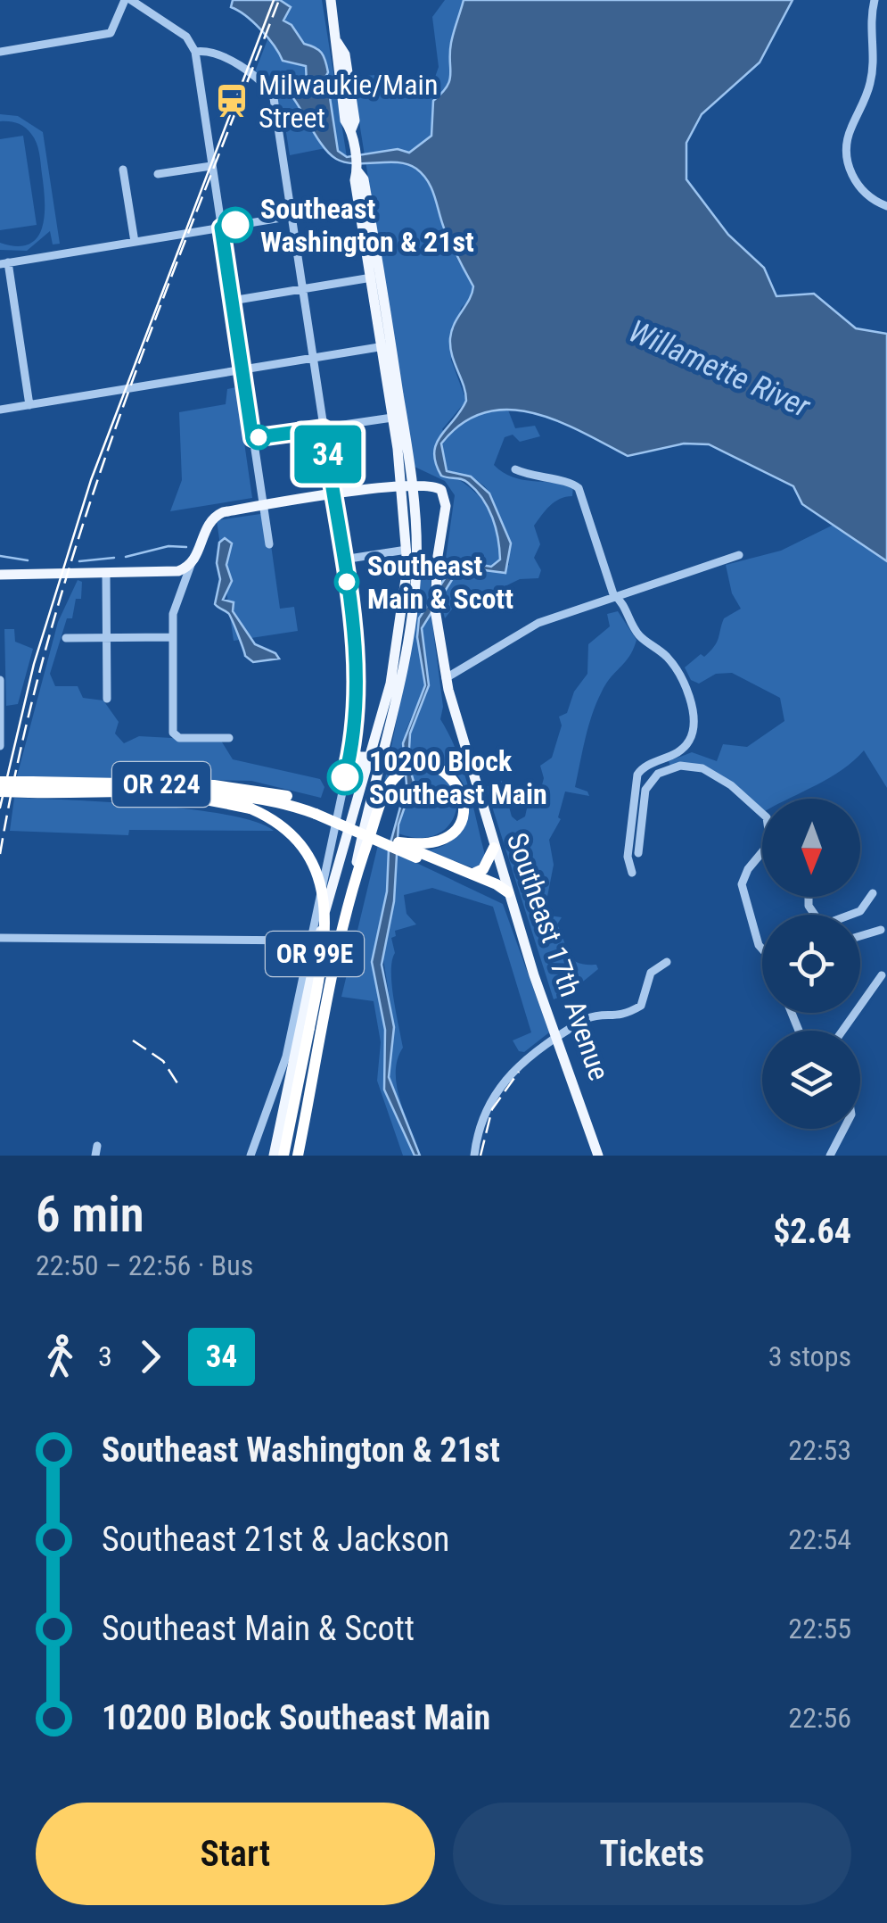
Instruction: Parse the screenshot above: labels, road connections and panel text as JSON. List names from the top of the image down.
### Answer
{
  "streets": {
    "highway": ["OR 224", "OR 99E"],
    "main road": ["Southeast 17th Avenue"]
  },
  "crossings": [
    ["OR 224", "Southeast 17th Avenue"],
    ["OR 99E", "Southeast 17th Avenue"]
  ],
  "water": ["Willamette River"],
  "places": {
    "station": ["Milwaukie/Main Street"],
    "other": ["Southeast Washington & 21st", "Southeast Main & Scott", "10200 Block Southeast Main"]
  },
  "lines": ["bus line 34"],
  "north": "bottom",
  "page": {
    "on_map": "34",
    "heading": ["6 min", "22:50 – 22:56 · Bus", "$2.64"],
    "legs": ["3", "34", "3 stops"],
    "list": [
      {
        "name": "Southeast Washington & 21st",
        "value": "22:53"
      },
      {
        "name": "Southeast 21st & Jackson",
        "value": "22:54"
      },
      {
        "name": "Southeast Main & Scott",
        "value": "22:55"
      },
      {
        "name": "10200 Block Southeast Main",
        "value": "22:56"
      }
    ],
    "buttons": ["Start", "Tickets"]
  }
}
